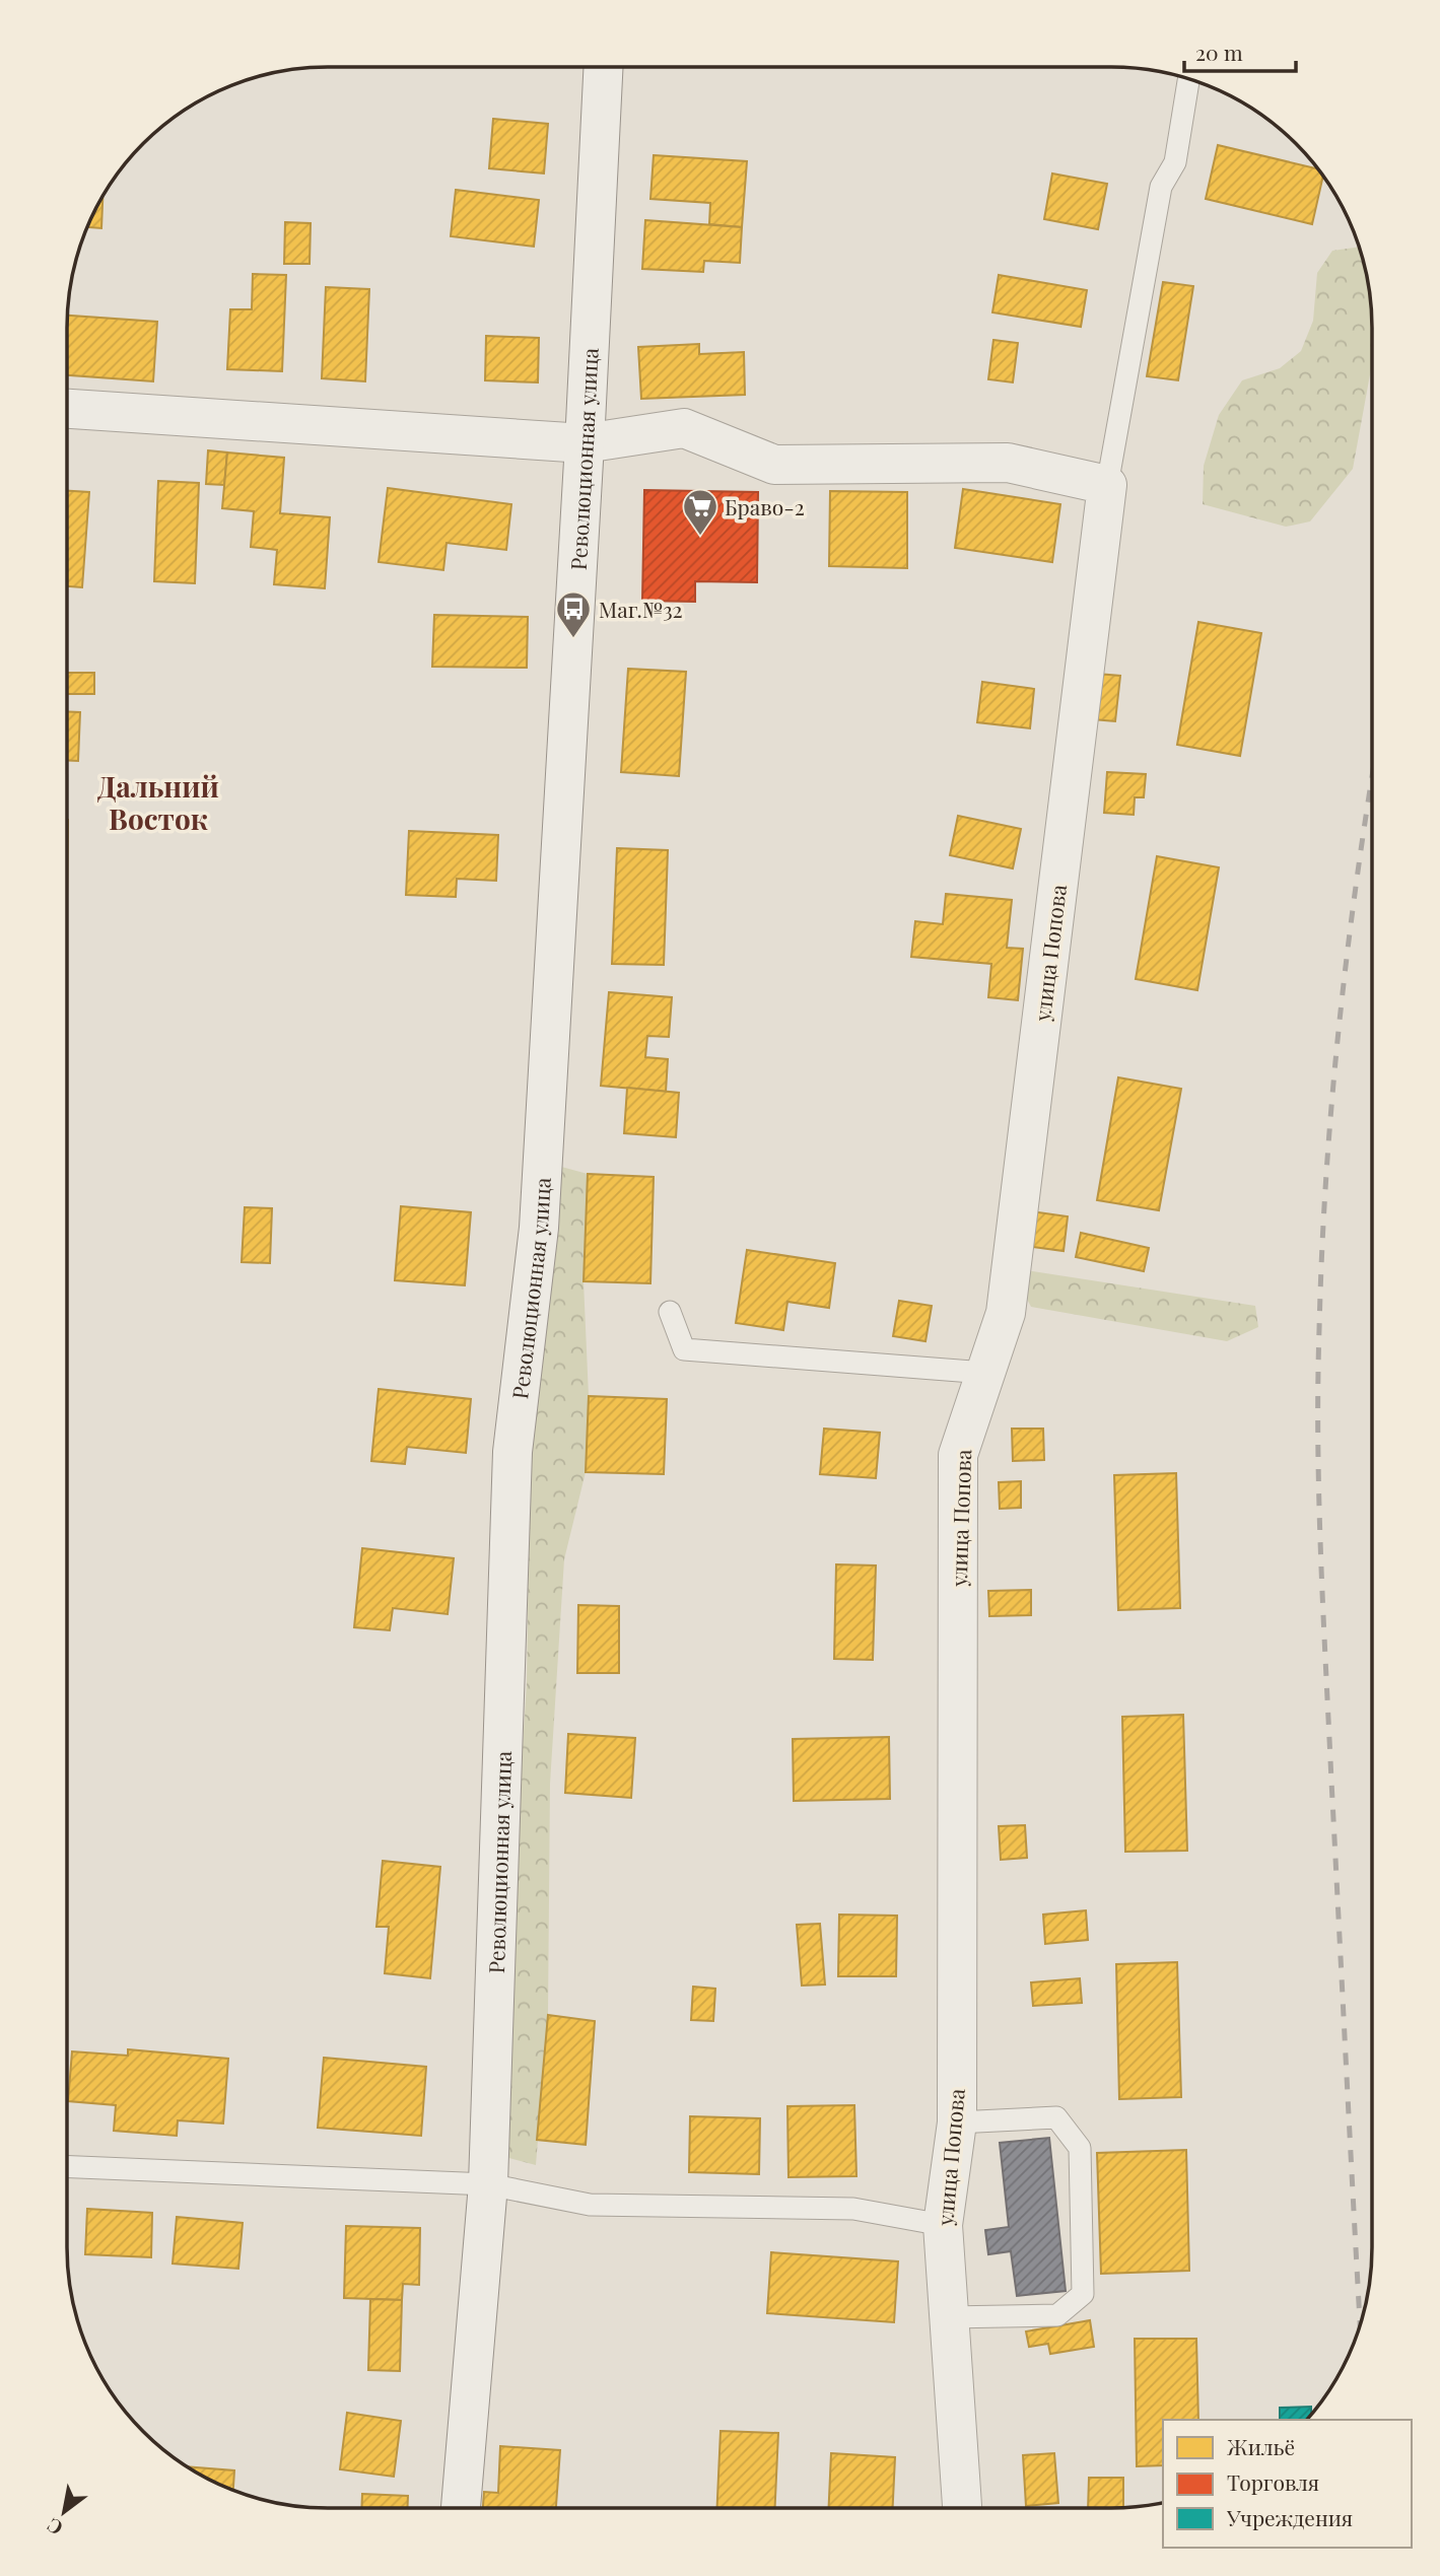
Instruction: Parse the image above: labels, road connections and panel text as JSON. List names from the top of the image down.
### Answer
{
  "streets": {
    "street": ["Революционная улица", "улица Попова"]
  },
  "districts": ["Дальний Восток"],
  "places": {
    "supermarket": ["Браво-2"],
    "bus stop": ["Маг.№32"]
  },
  "legend": ["Жильё", "Торговля", "Учреждения"],
  "scale_bar": "20 m",
  "north": "bottom left"
}
